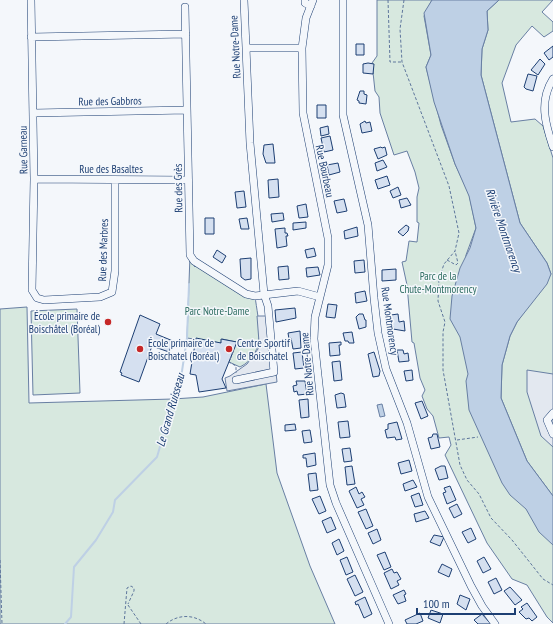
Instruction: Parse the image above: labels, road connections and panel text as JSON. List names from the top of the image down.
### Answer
{
  "streets": {
    "street": [
      "Rue Notre-Dame",
      "Rue des Gabbros",
      "Rue Garneau",
      "Rue des Basaltes",
      "Rue Bourbeau",
      "Rue des Grès",
      "Rue des Marbres",
      "Rue Montmorency"
    ]
  },
  "crossings": [
    ["Rue Notre-Dame", "Rue Bourbeau"],
    ["Rue Notre-Dame", "Rue des Grès"],
    ["Rue des Gabbros", "Rue Garneau"],
    ["Rue des Gabbros", "Rue des Grès"],
    ["Rue Garneau", "Rue des Basaltes"],
    ["Rue Garneau", "Rue des Marbres"],
    ["Rue des Basaltes", "Rue des Grès"],
    ["Rue des Basaltes", "Rue des Marbres"]
  ],
  "water": ["Rivière Montmorency", "Le Grand Ruisseau"],
  "parks": ["Parc de la Chute-Montmorency", "Parc Notre-Dame"],
  "places": ["École primaire de Boischâtel (Boréal)", "École primaire de Boischatel (Boréal)", "Centre Sportif de Boischatel"],
  "scale_bar": "100 m"
}
